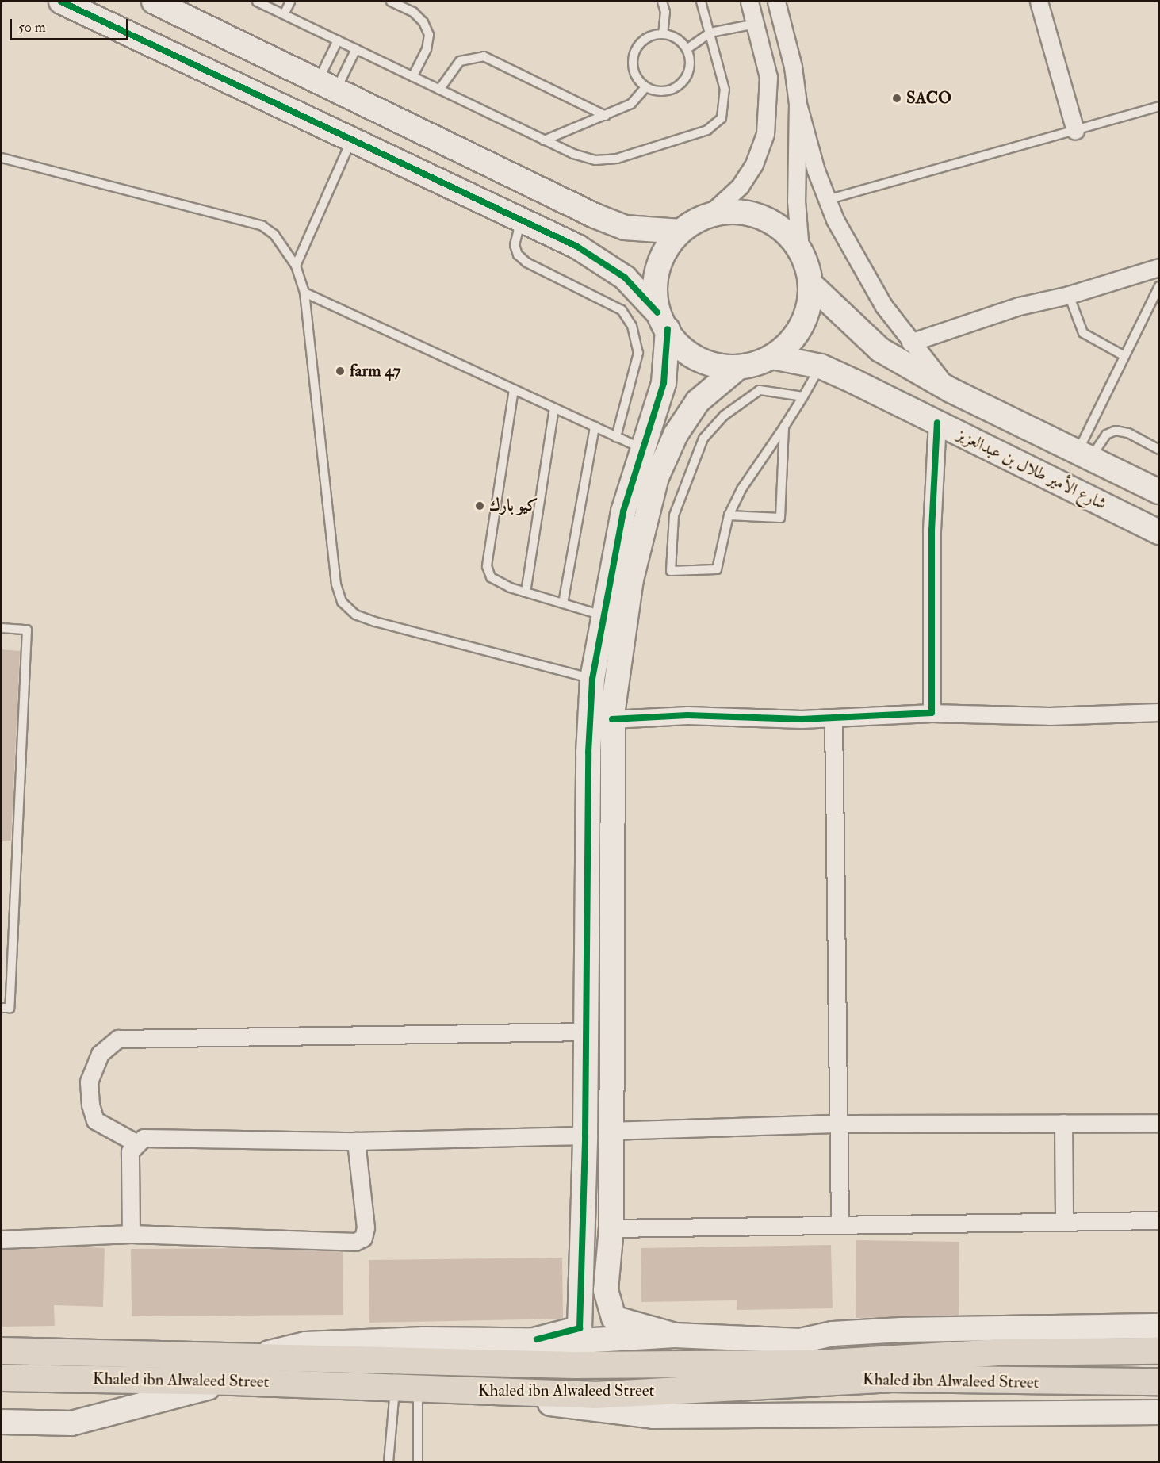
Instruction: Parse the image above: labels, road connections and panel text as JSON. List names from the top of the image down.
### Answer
{
  "streets": {
    "main road": ["Khaled ibn Alwaleed Street"],
    "street": ["شارع الأمير طلال بن عبدالعزيز"]
  },
  "places": ["SACO", "farm 47", "كيو بارك"],
  "scale_bar": "50 m"
}
